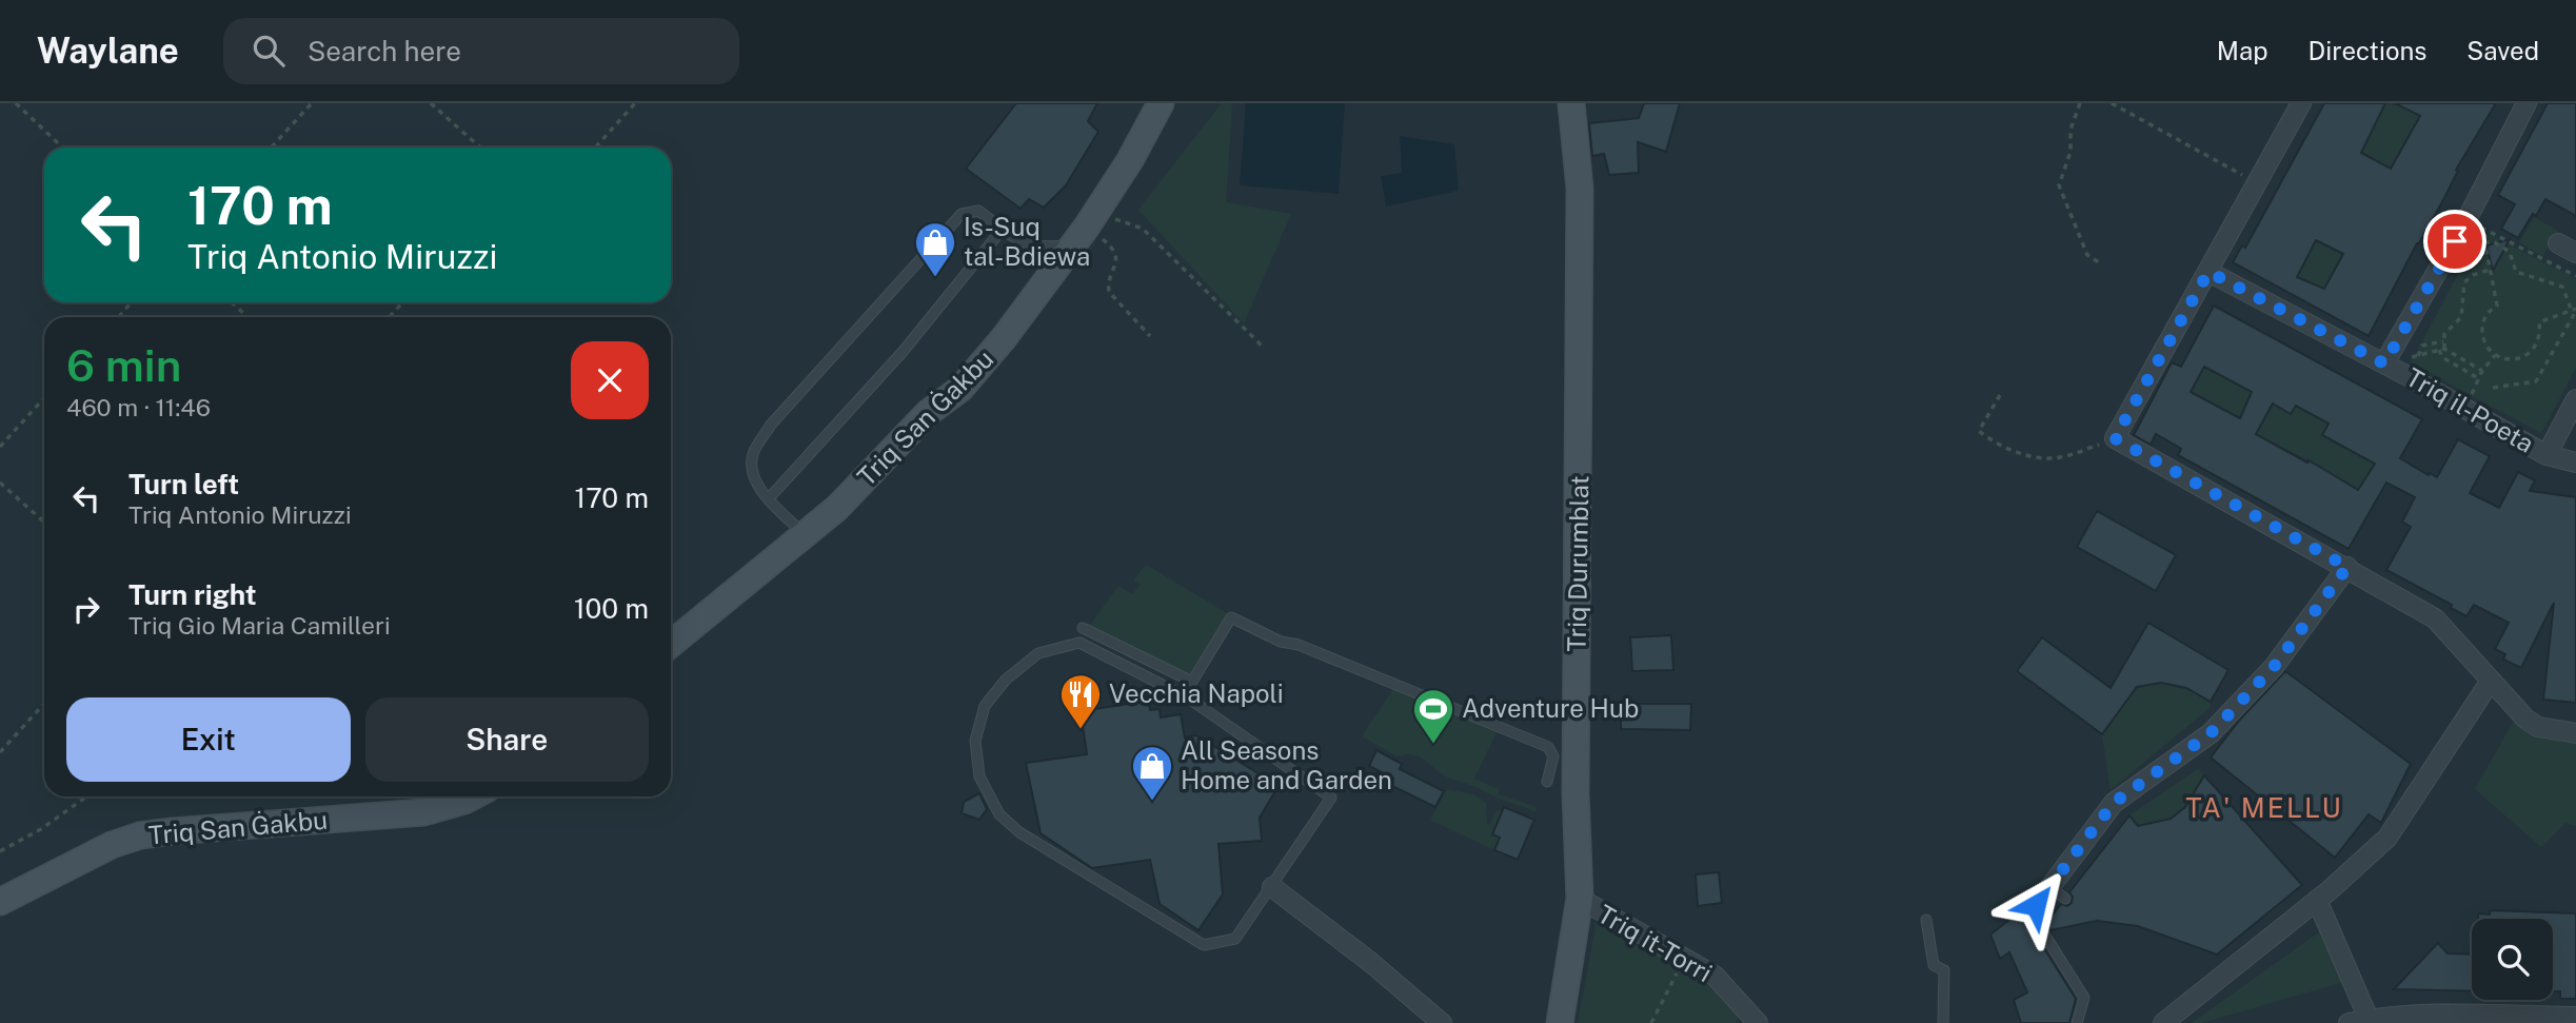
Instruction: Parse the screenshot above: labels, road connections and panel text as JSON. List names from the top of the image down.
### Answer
{
  "streets": {
    "main road": ["Triq San Ġakbu", "Triq Durumblat"],
    "street": ["Triq il-Poeta", "Triq it-Torri"]
  },
  "crossings": [
    ["Triq Durumblat", "Triq it-Torri"]
  ],
  "districts": ["TA' MELLU"],
  "places": {
    "shop": ["Is-Suq tal-Bdiewa", "All Seasons Home and Garden"],
    "restaurant": ["Vecchia Napoli"],
    "sports": ["Adventure Hub"]
  },
  "page": {
    "header": "Waylane",
    "search": "Search here",
    "nav": ["Map", "Directions", "Saved"],
    "turn": ["170 m", "Triq Antonio Miruzzi"],
    "heading": ["6 min", "460 m · 11:46"],
    "list": [
      {
        "name": "Turn left",
        "note": "Triq Antonio Miruzzi",
        "value": "170 m"
      },
      {
        "name": "Turn right",
        "note": "Triq Gio Maria Camilleri",
        "value": "100 m"
      }
    ],
    "buttons": ["Exit", "Share"]
  }
}
